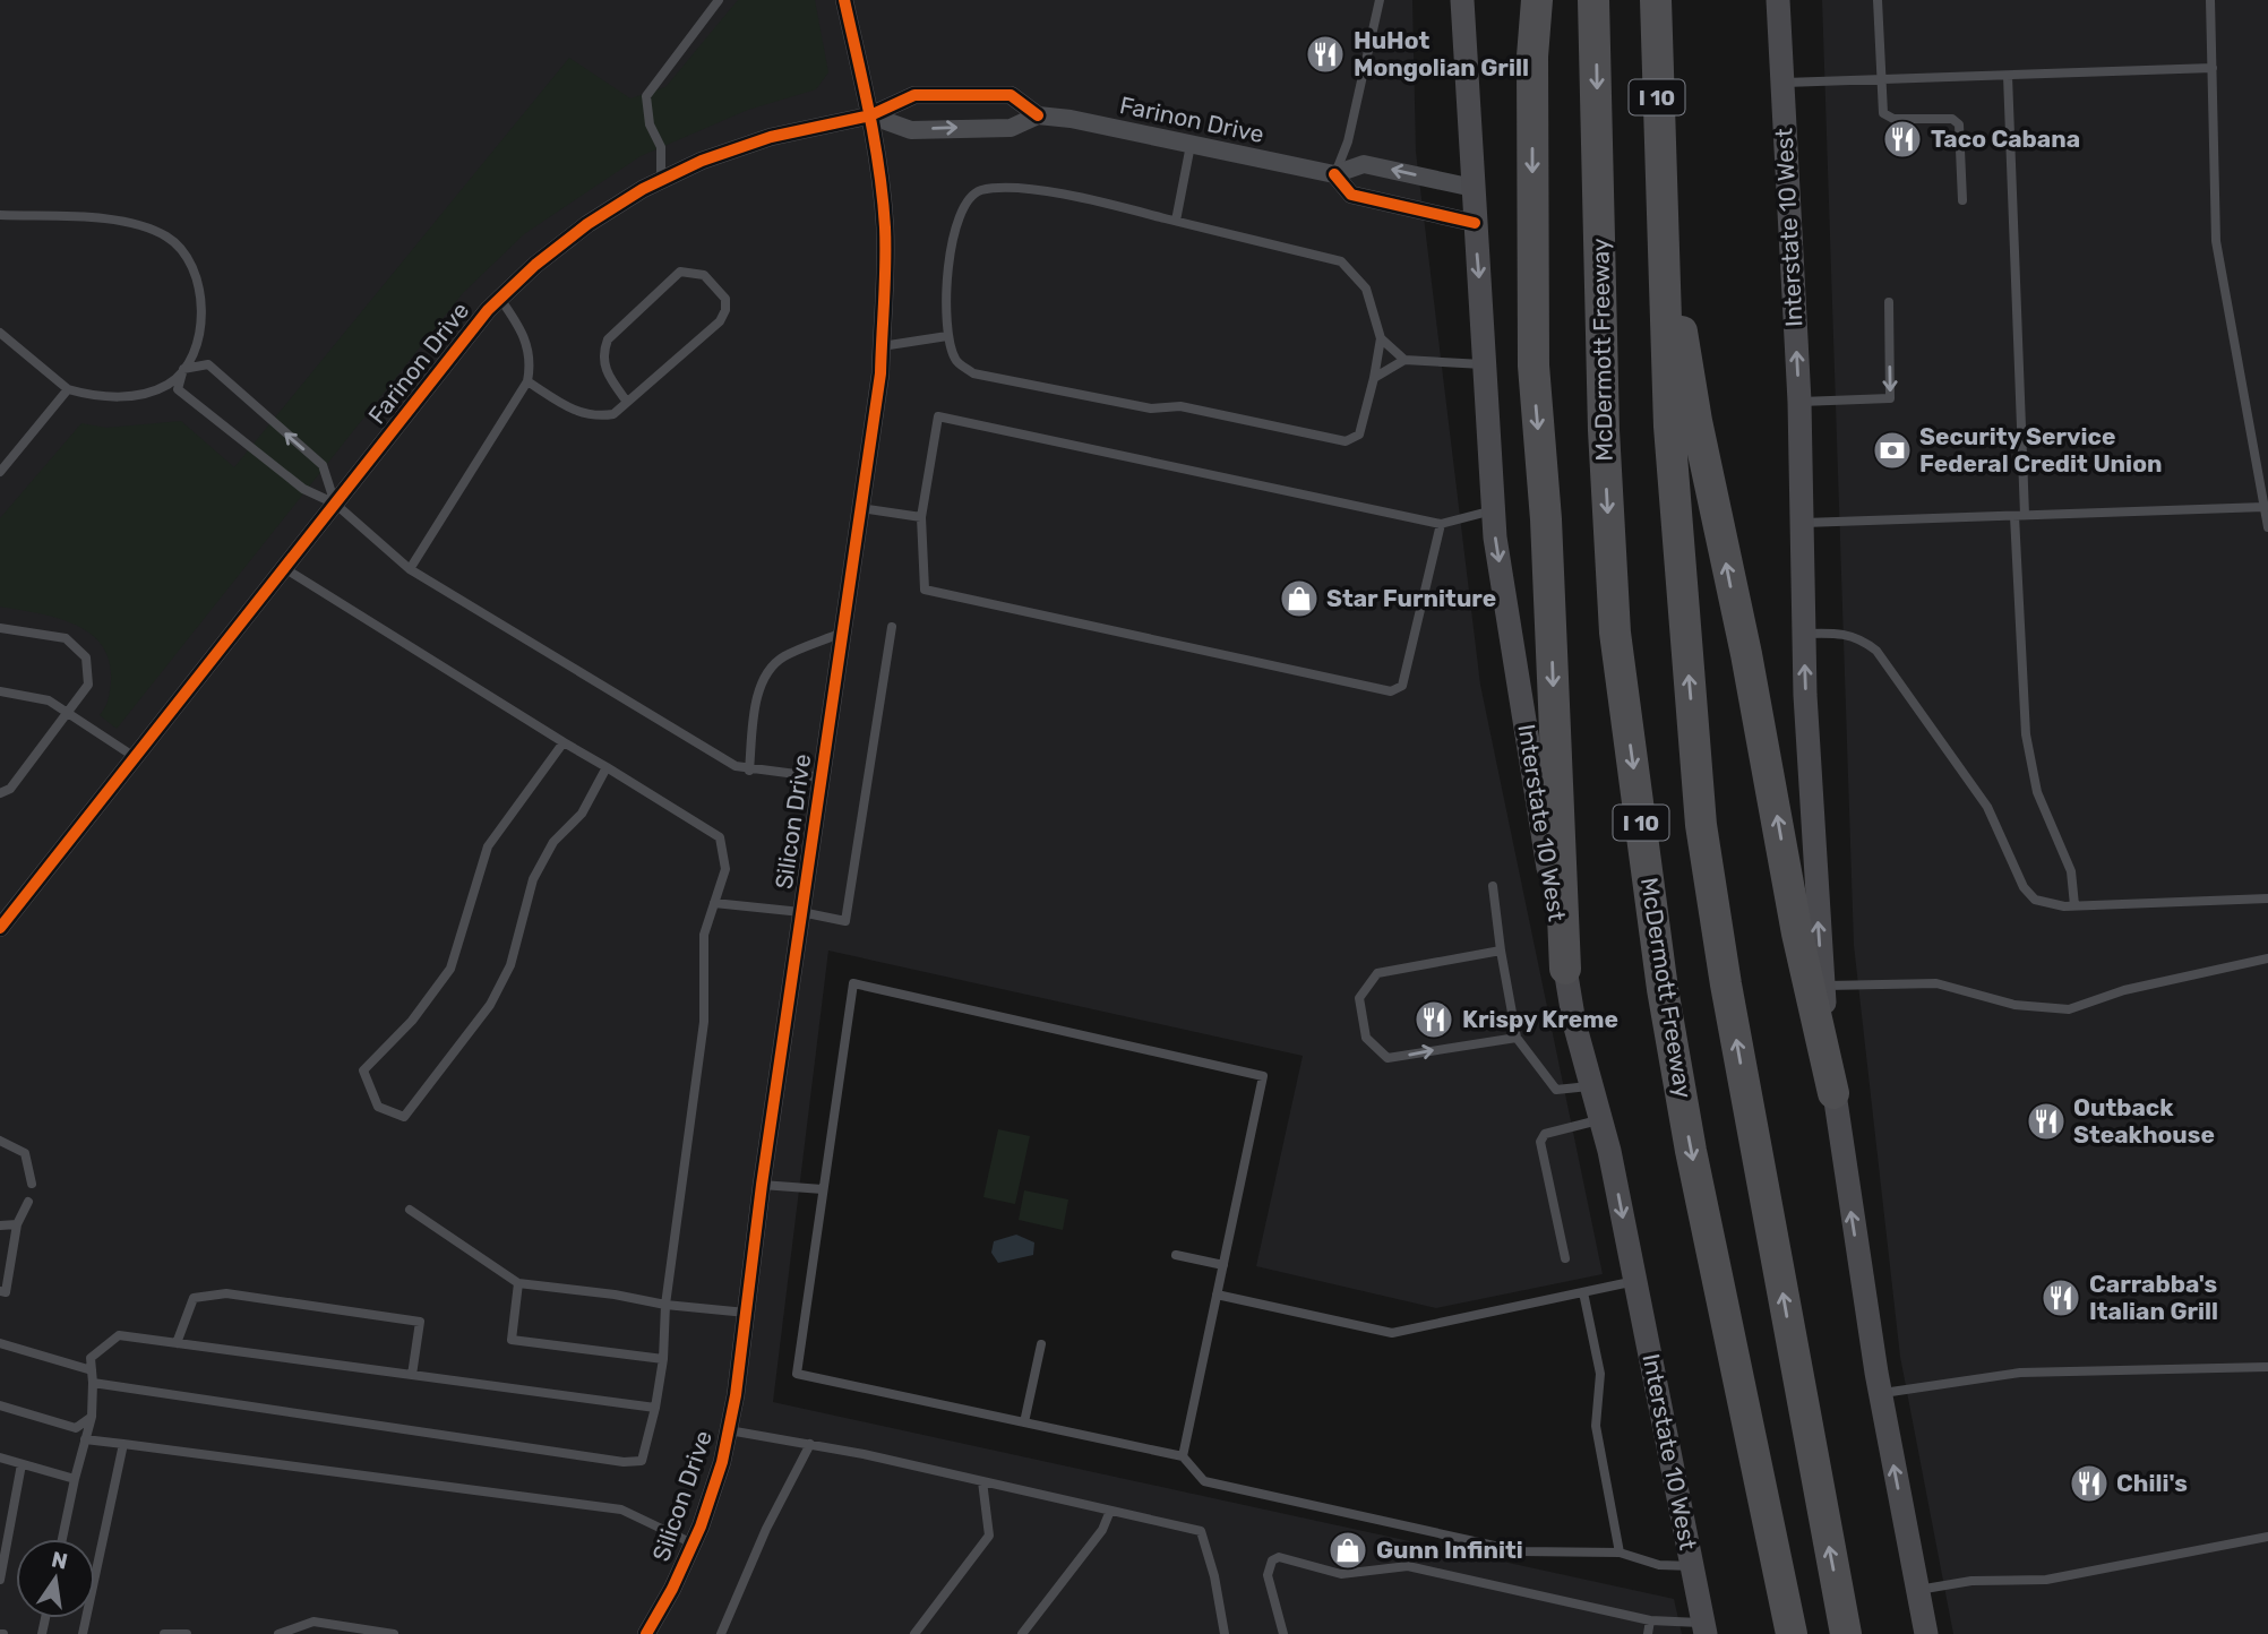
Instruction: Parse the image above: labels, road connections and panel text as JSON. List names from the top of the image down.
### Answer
{
  "streets": {
    "highway": ["I 10", "McDermott Freeway"],
    "main road": ["Interstate 10 West"],
    "street": ["Farinon Drive", "Silicon Drive"]
  },
  "crossings": [
    ["Farinon Drive", "Interstate 10 West"],
    ["Farinon Drive", "Silicon Drive"]
  ],
  "places": {
    "restaurant": [
      "HuHot Mongolian Grill",
      "Taco Cabana",
      "Krispy Kreme",
      "Outback Steakhouse",
      "Carrabba's Italian Grill",
      "Chili's"
    ],
    "bank": ["Security Service Federal Credit Union"],
    "shop": ["Star Furniture", "Gunn Infiniti"]
  },
  "north": "top"
}
